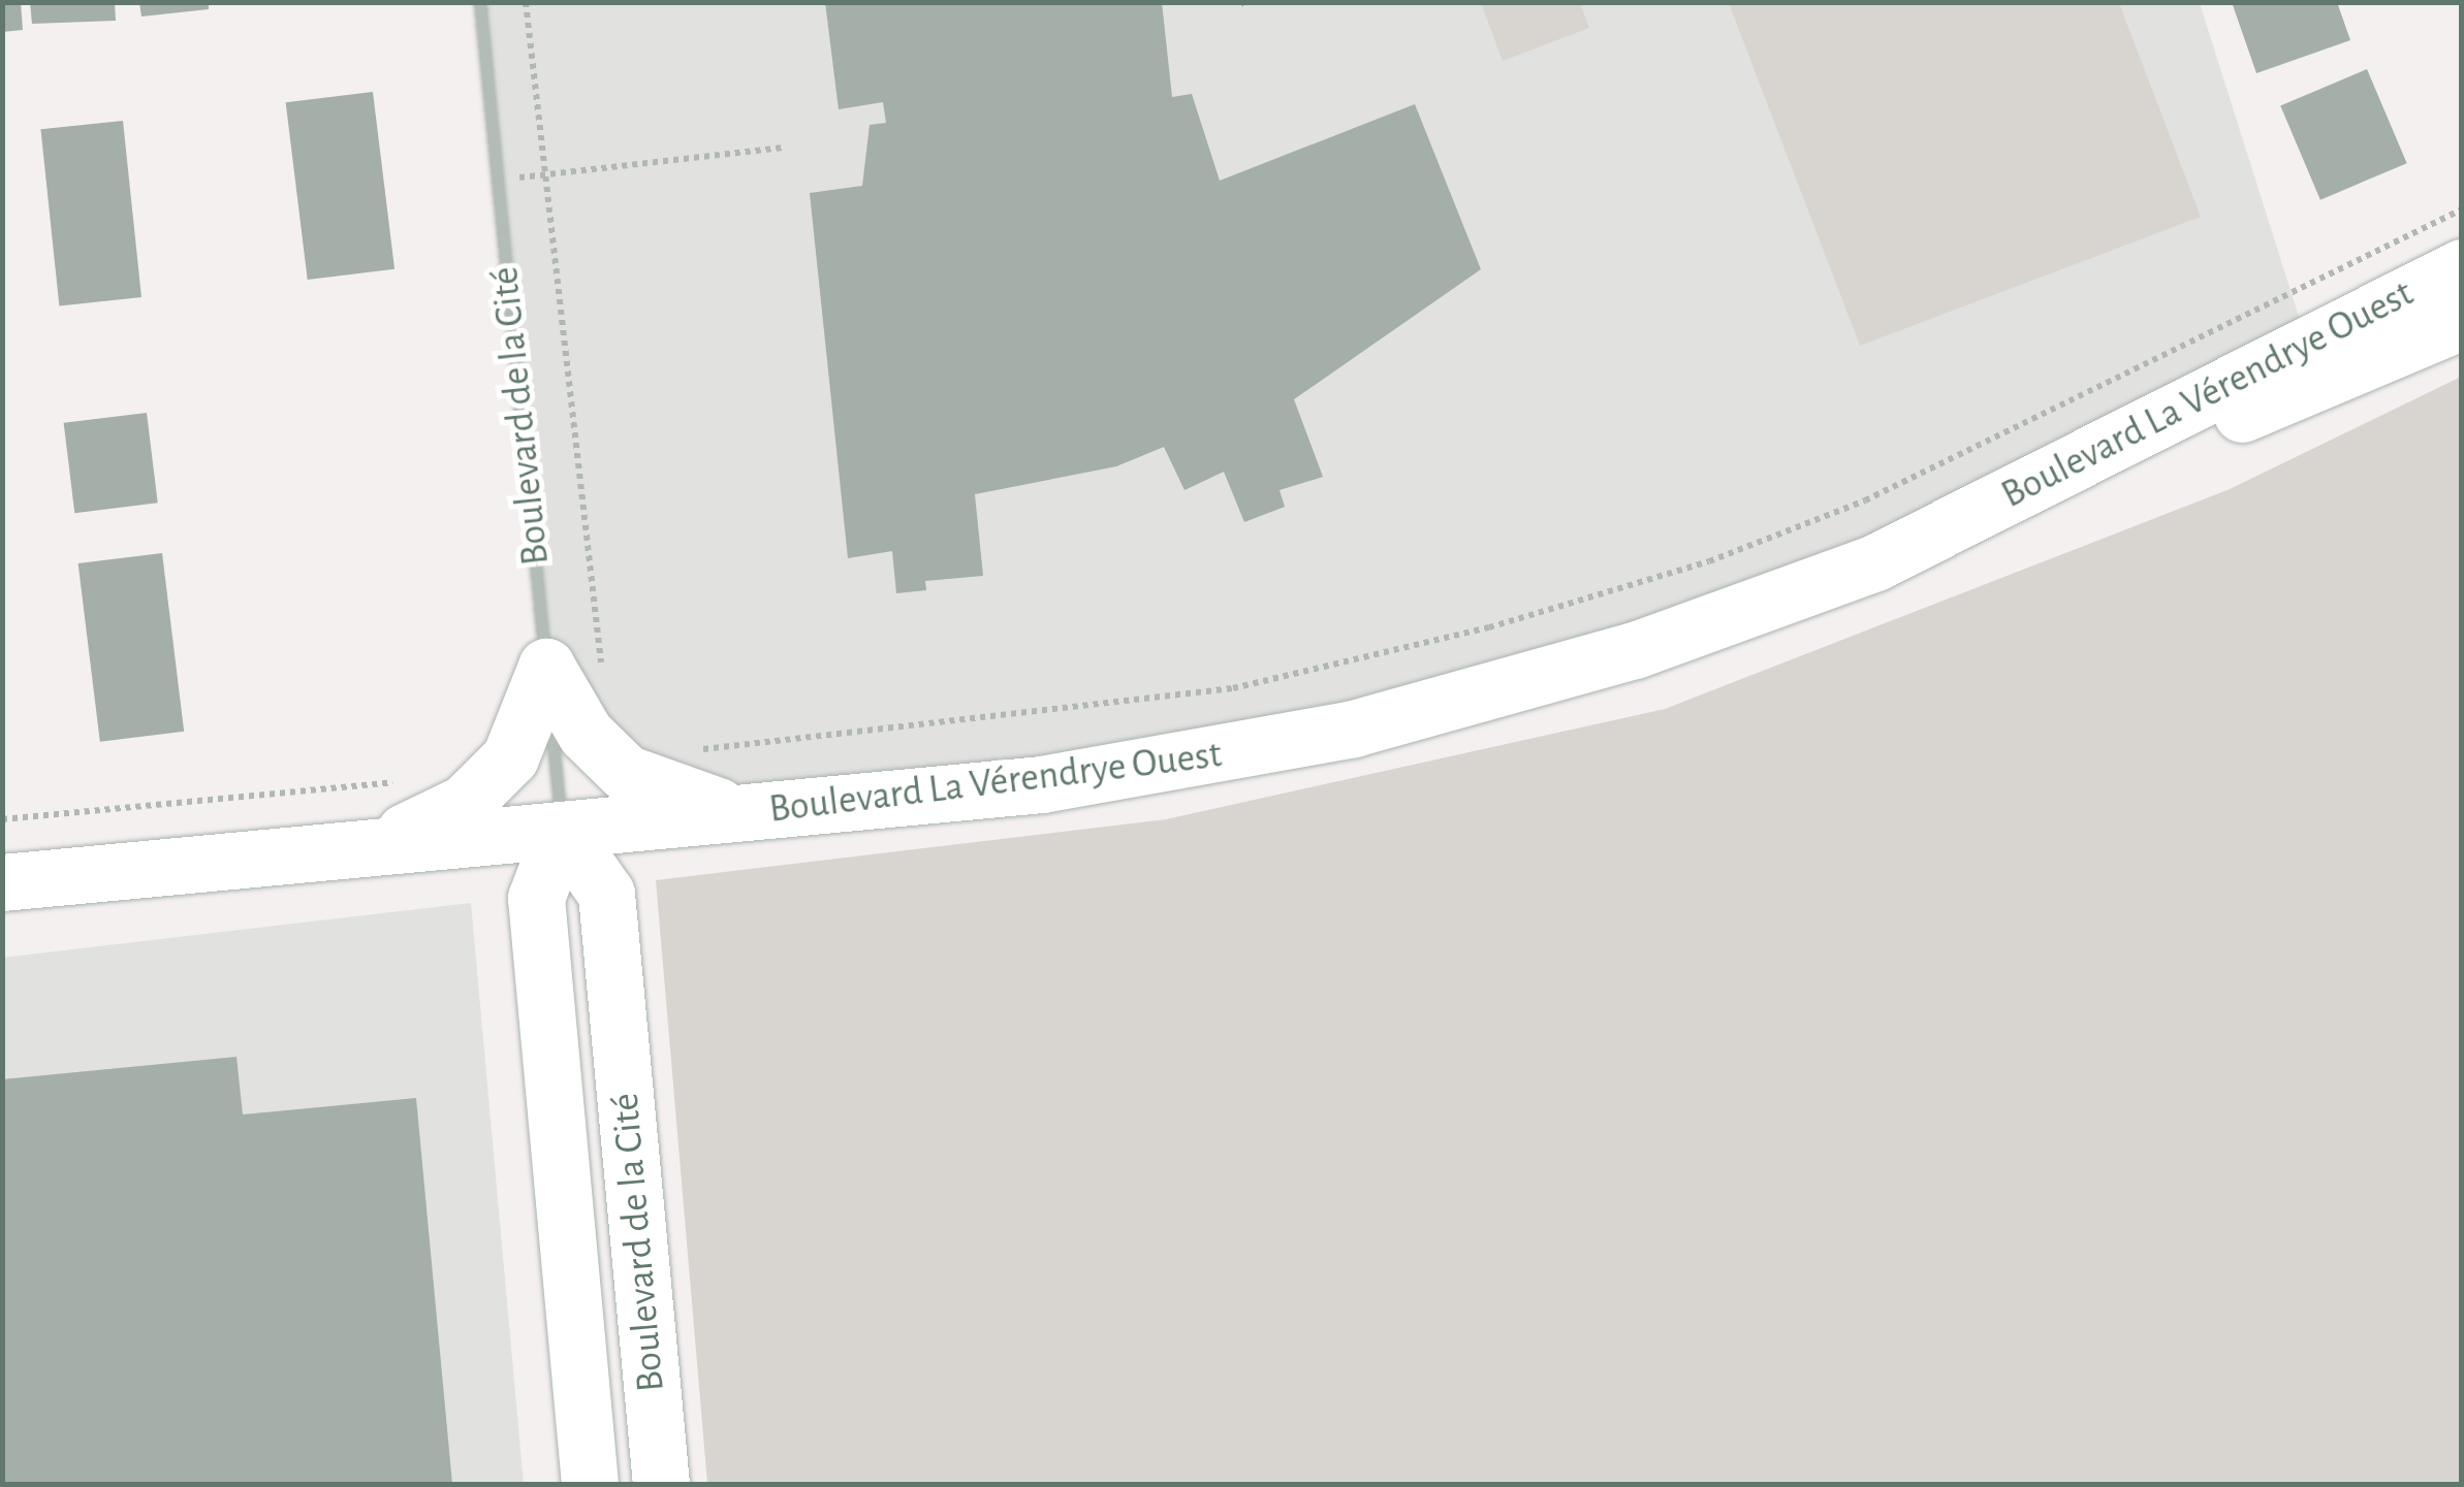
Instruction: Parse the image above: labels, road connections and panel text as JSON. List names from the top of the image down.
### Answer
{
  "streets": {
    "main road": ["Boulevard La Vérendrye Ouest", "Boulevard de la Cité"]
  },
  "crossings": [
    ["Boulevard La Vérendrye Ouest", "Boulevard de la Cité"]
  ]
}
